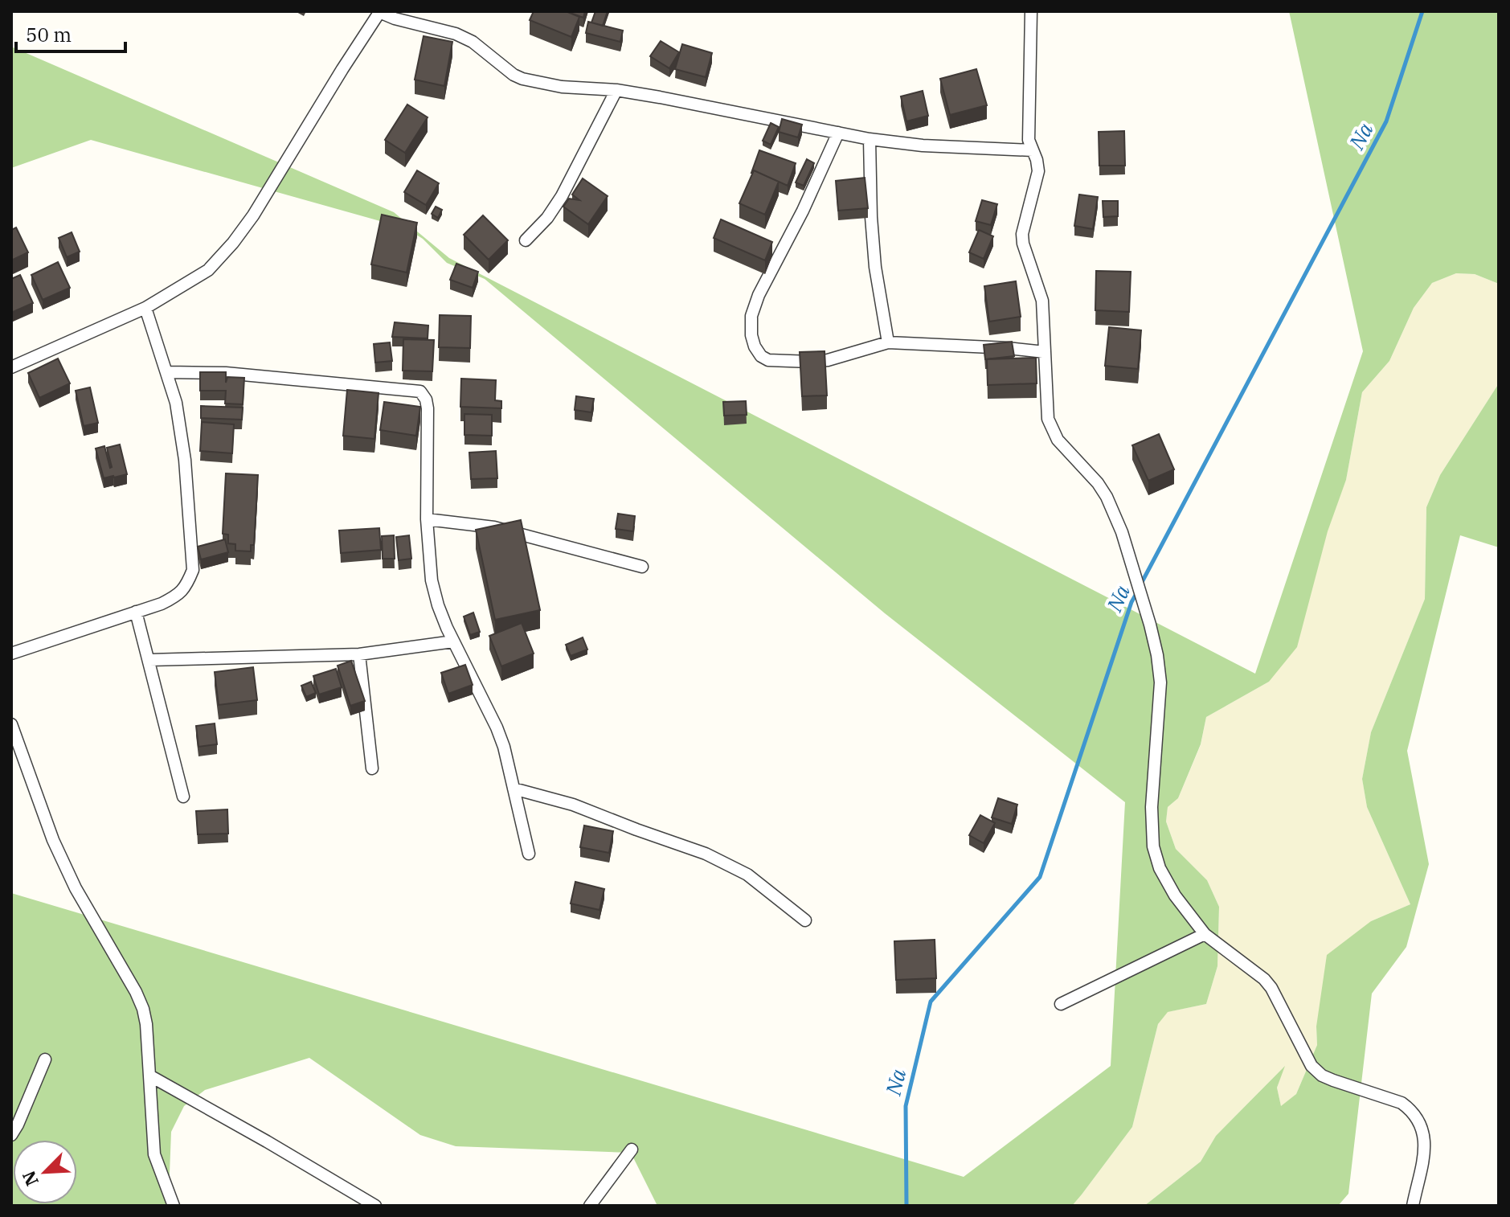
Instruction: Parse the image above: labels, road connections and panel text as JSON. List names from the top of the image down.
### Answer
{
  "water": ["Na"],
  "scale_bar": "50 m",
  "north": "bottom left"
}
